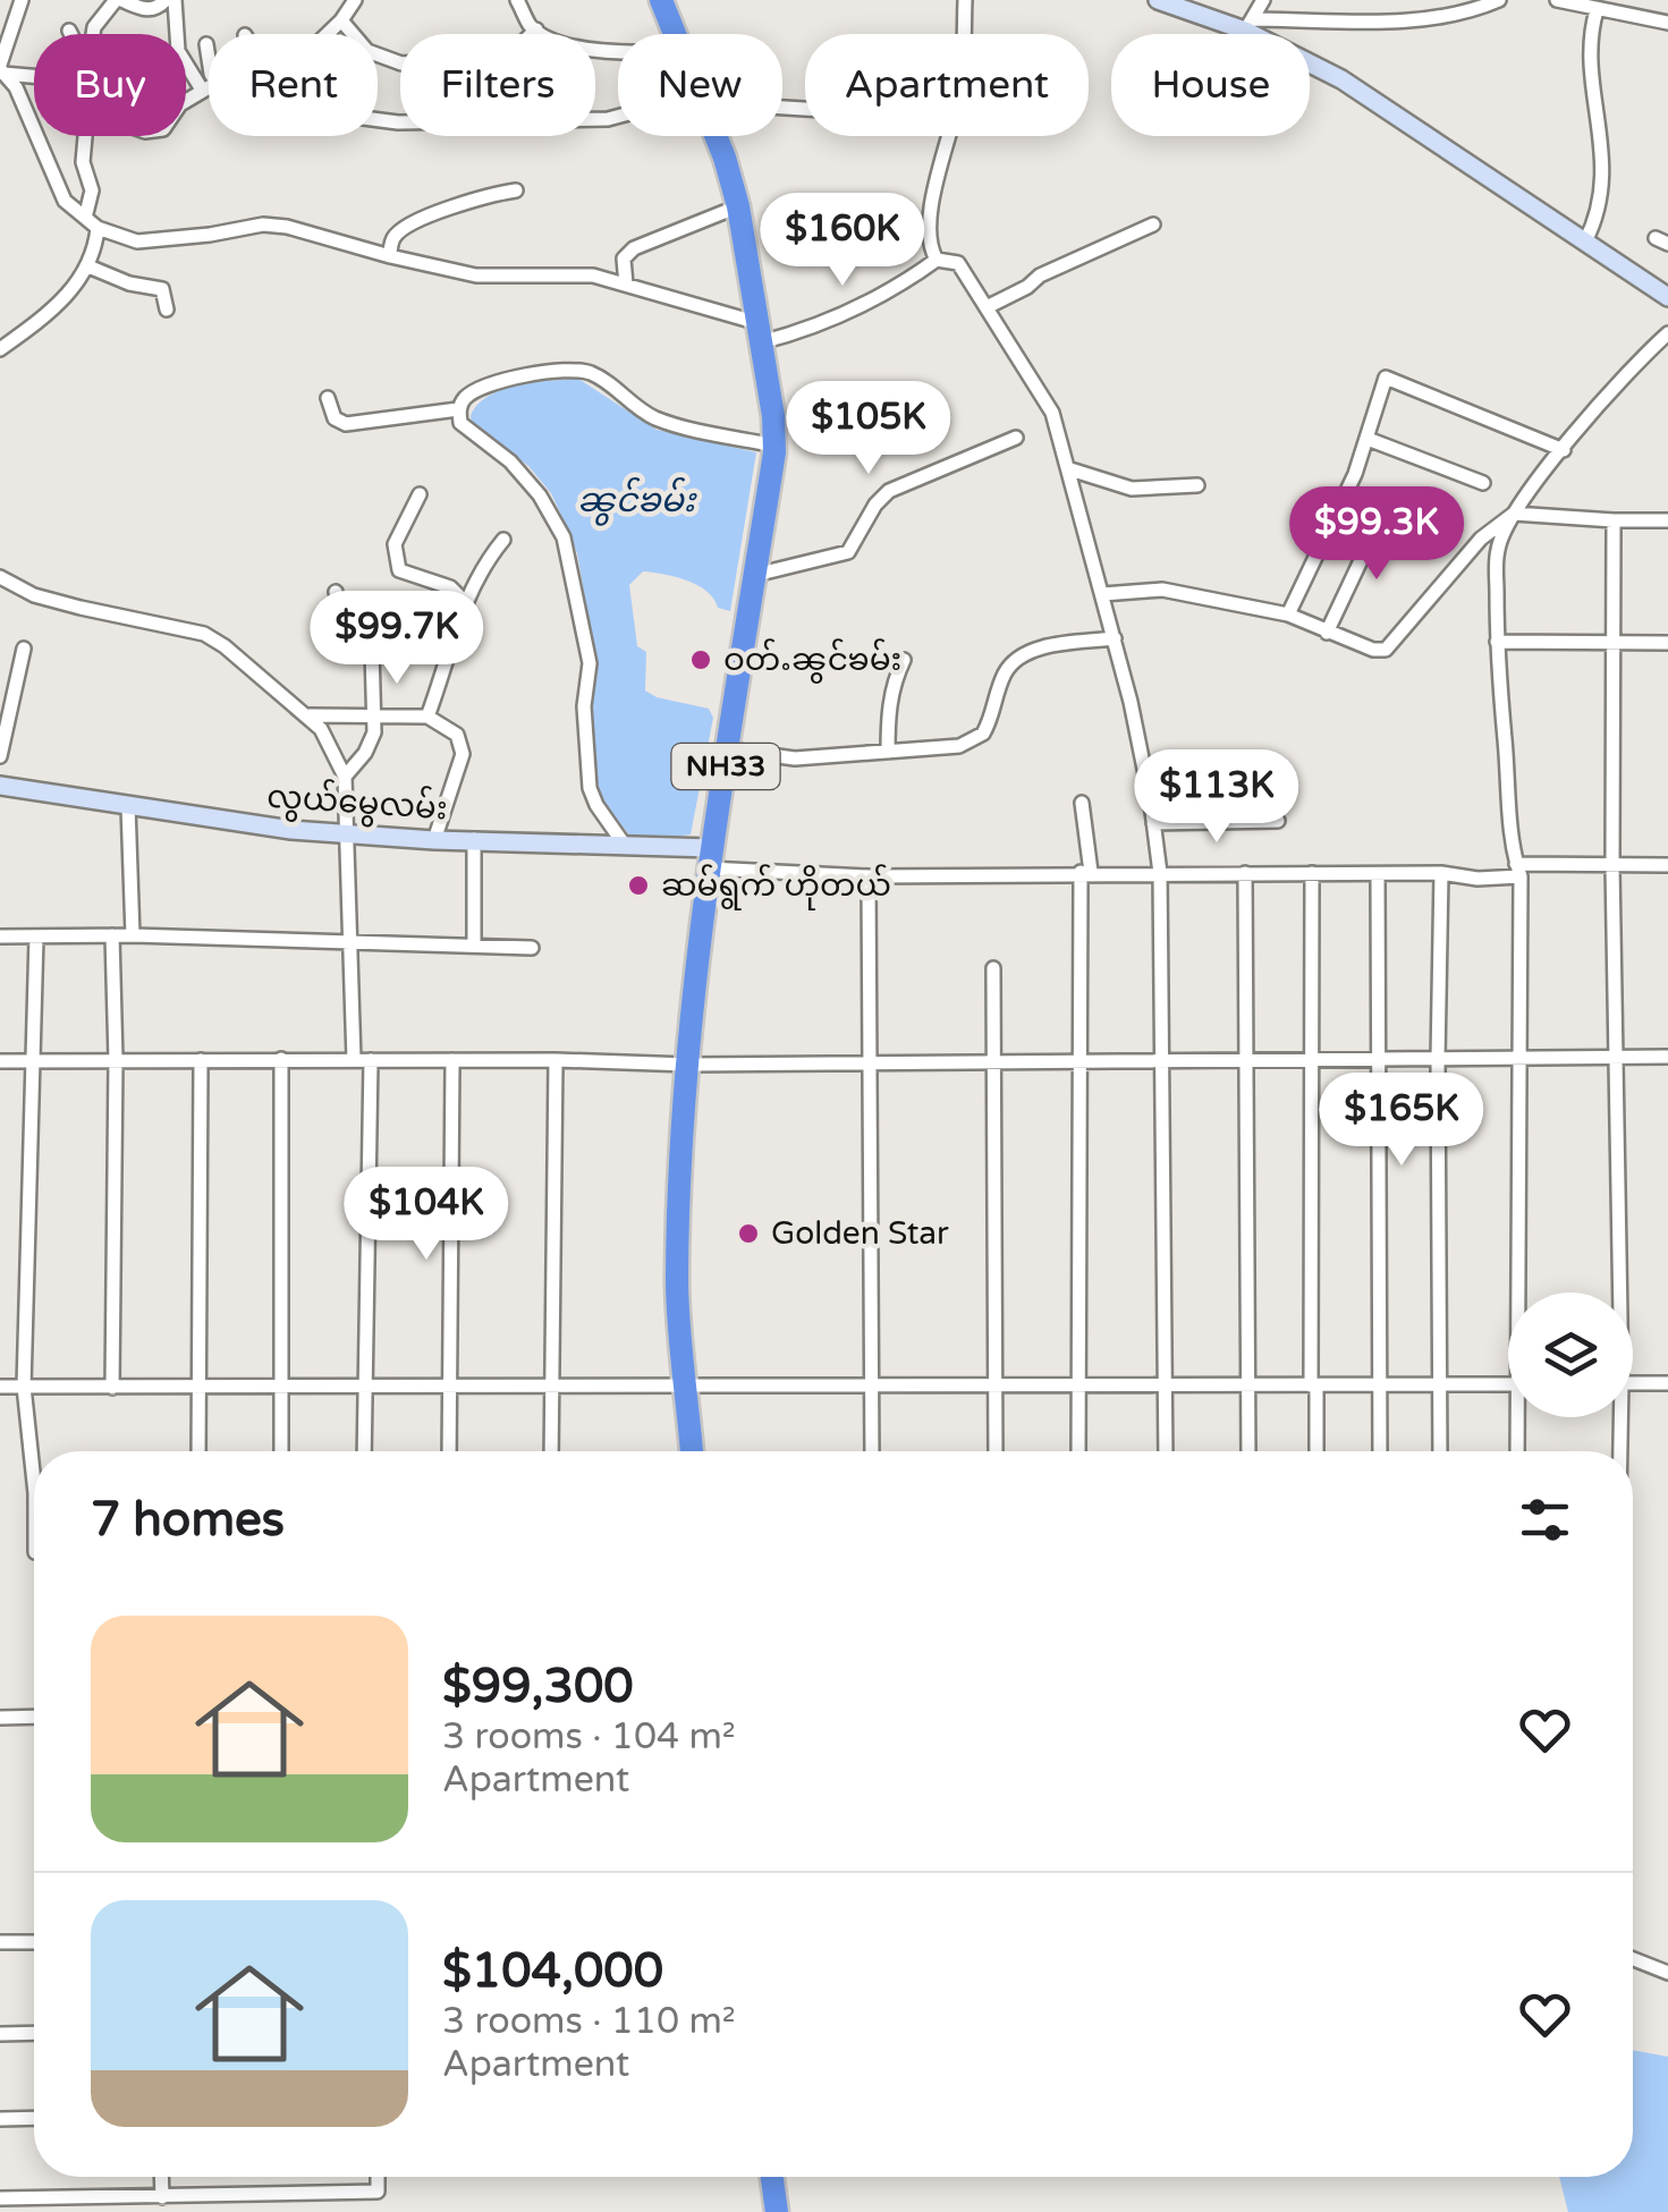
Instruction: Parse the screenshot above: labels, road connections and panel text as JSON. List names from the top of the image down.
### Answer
{
  "streets": {
    "highway": ["NH33"],
    "street": ["လွယ်မွေလမ်း"]
  },
  "crossings": [
    ["NH33", "လွယ်မွေလမ်း"]
  ],
  "water": ["ၼွင်ၶမ်း"],
  "places": ["ဝတ်ႉၼွင်ၶမ်း", "ဆမ်ရွက် ဟိုတယ်", "Golden Star"],
  "page": {
    "chip": [
      "Buy",
      "Rent",
      "Filters",
      "New",
      "Apartment",
      "House"
    ],
    "price": [
      "$160K",
      "$105K",
      "$99.3K",
      "$99.7K",
      "$113K",
      "$165K",
      "$104K"
    ],
    "heading": "7 homes",
    "list": [
      {
        "name": "$99,300",
        "note": "3 rooms · 104 m² · Apartment"
      },
      {
        "name": "$104,000",
        "note": "3 rooms · 110 m² · Apartment"
      }
    ]
  }
}
